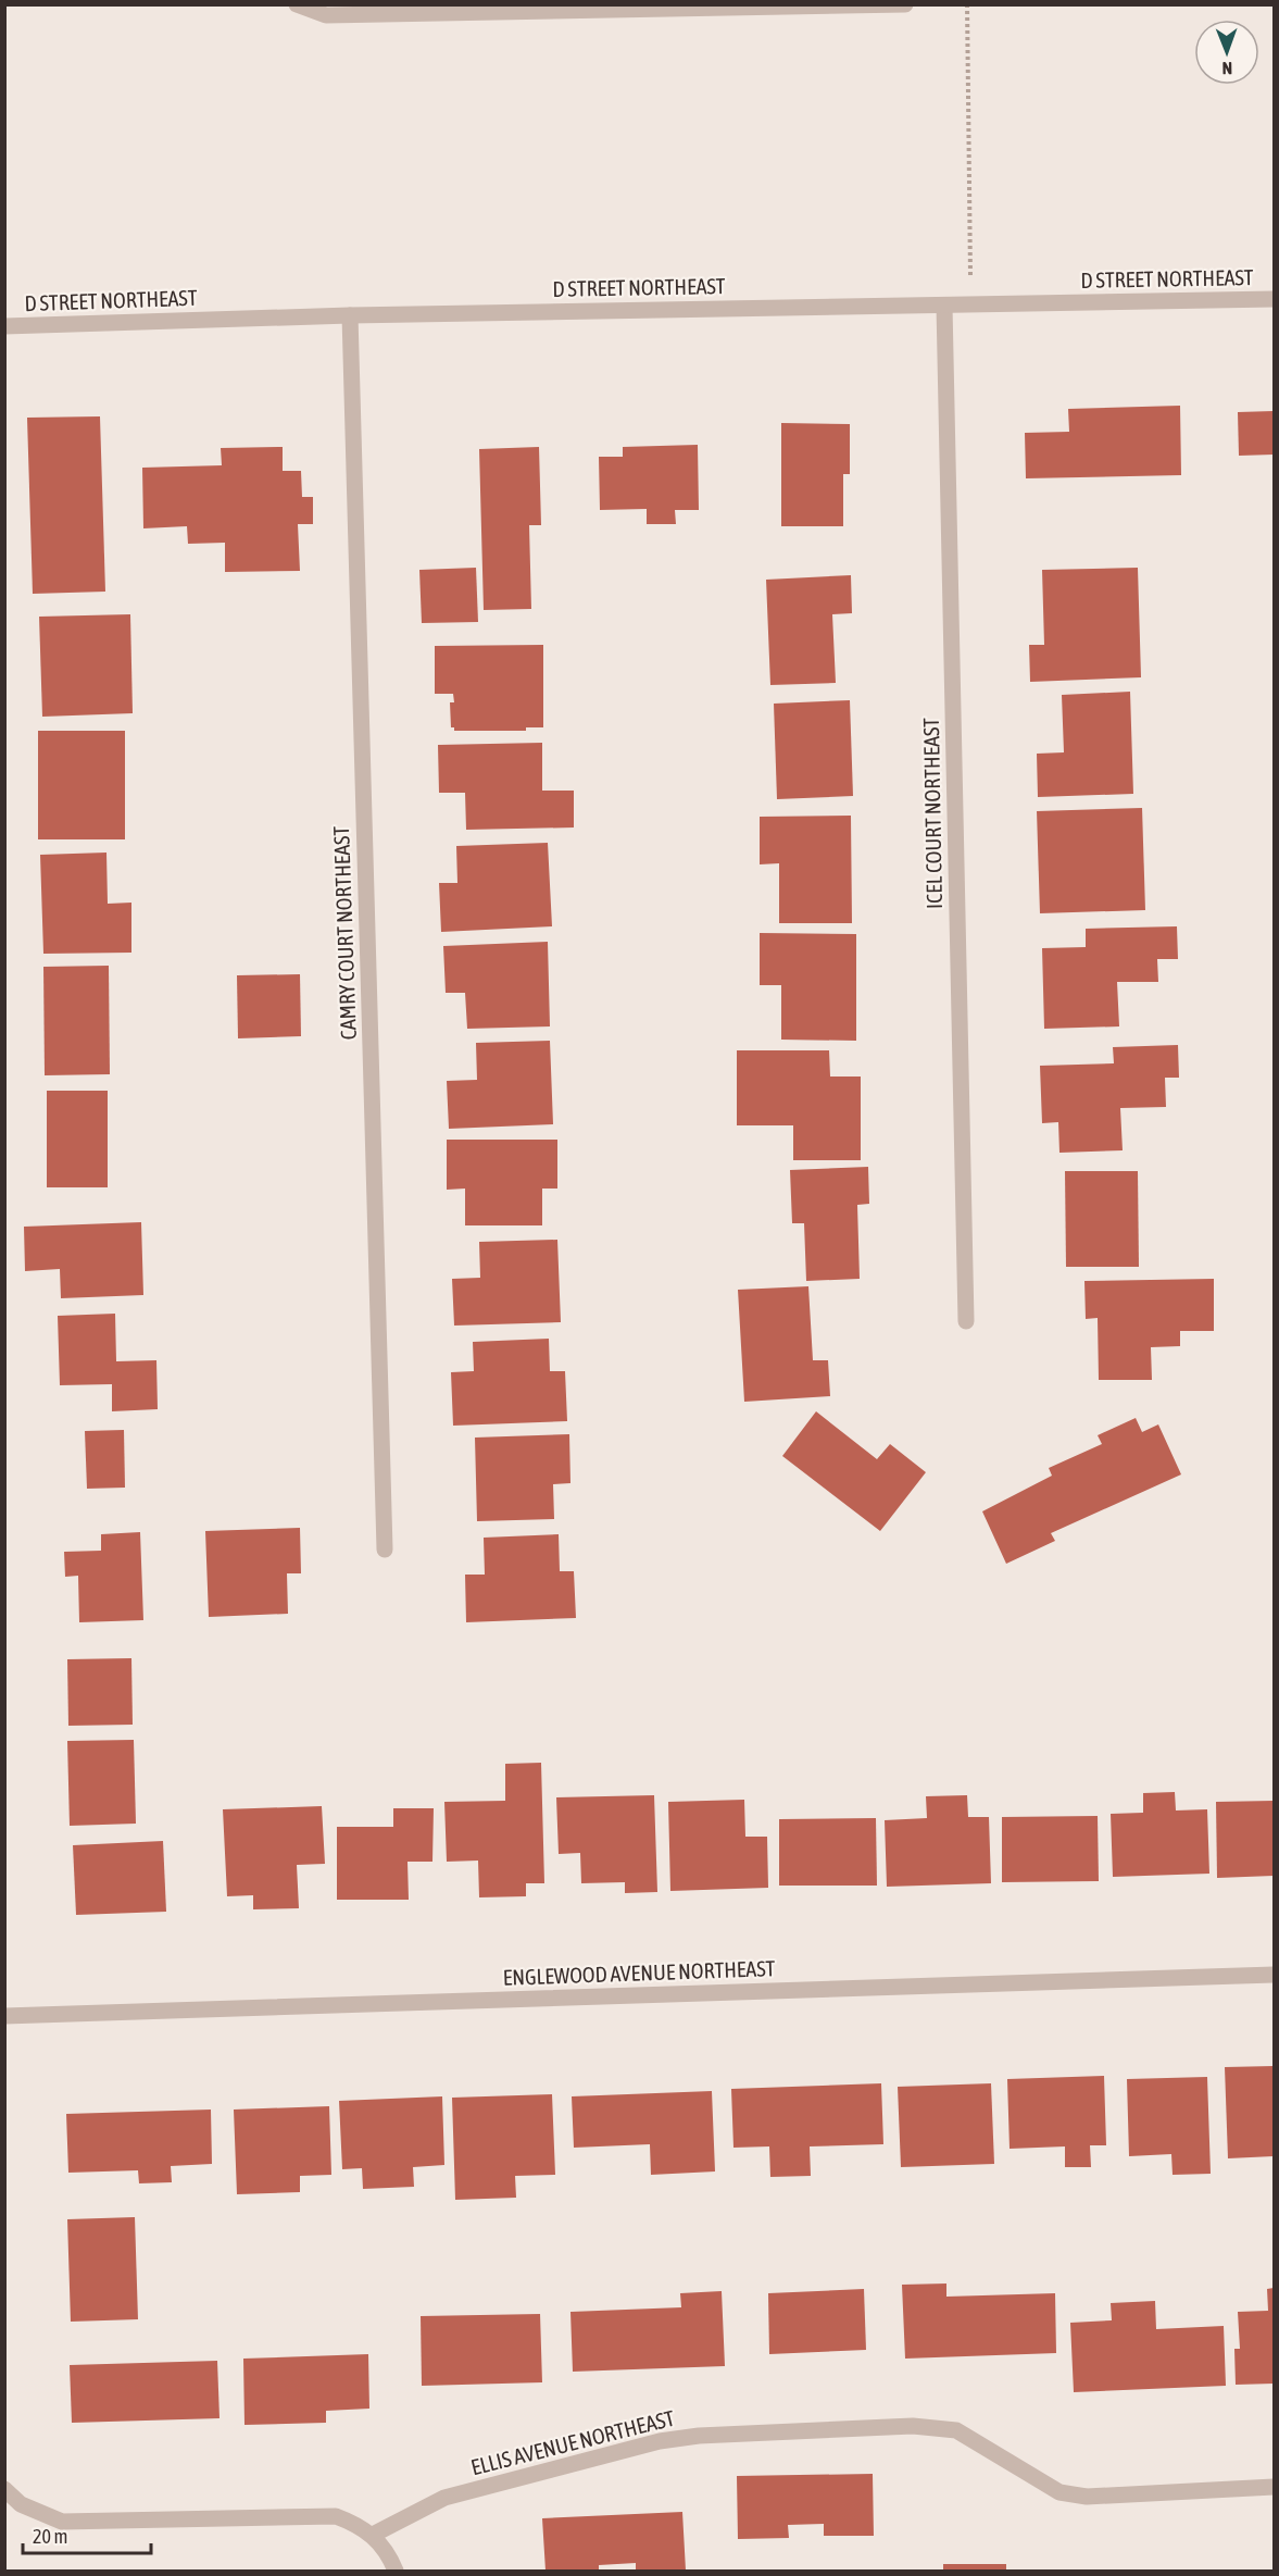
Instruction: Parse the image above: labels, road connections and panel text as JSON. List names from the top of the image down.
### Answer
{
  "streets": {
    "street": [
      "D STREET NORTHEAST",
      "ICEL COURT NORTHEAST",
      "CAMRY COURT NORTHEAST",
      "ENGLEWOOD AVENUE NORTHEAST",
      "ELLIS AVENUE NORTHEAST"
    ]
  },
  "crossings": [
    ["D STREET NORTHEAST", "ICEL COURT NORTHEAST"],
    ["D STREET NORTHEAST", "CAMRY COURT NORTHEAST"]
  ],
  "scale_bar": "20 m",
  "north": "bottom"
}
